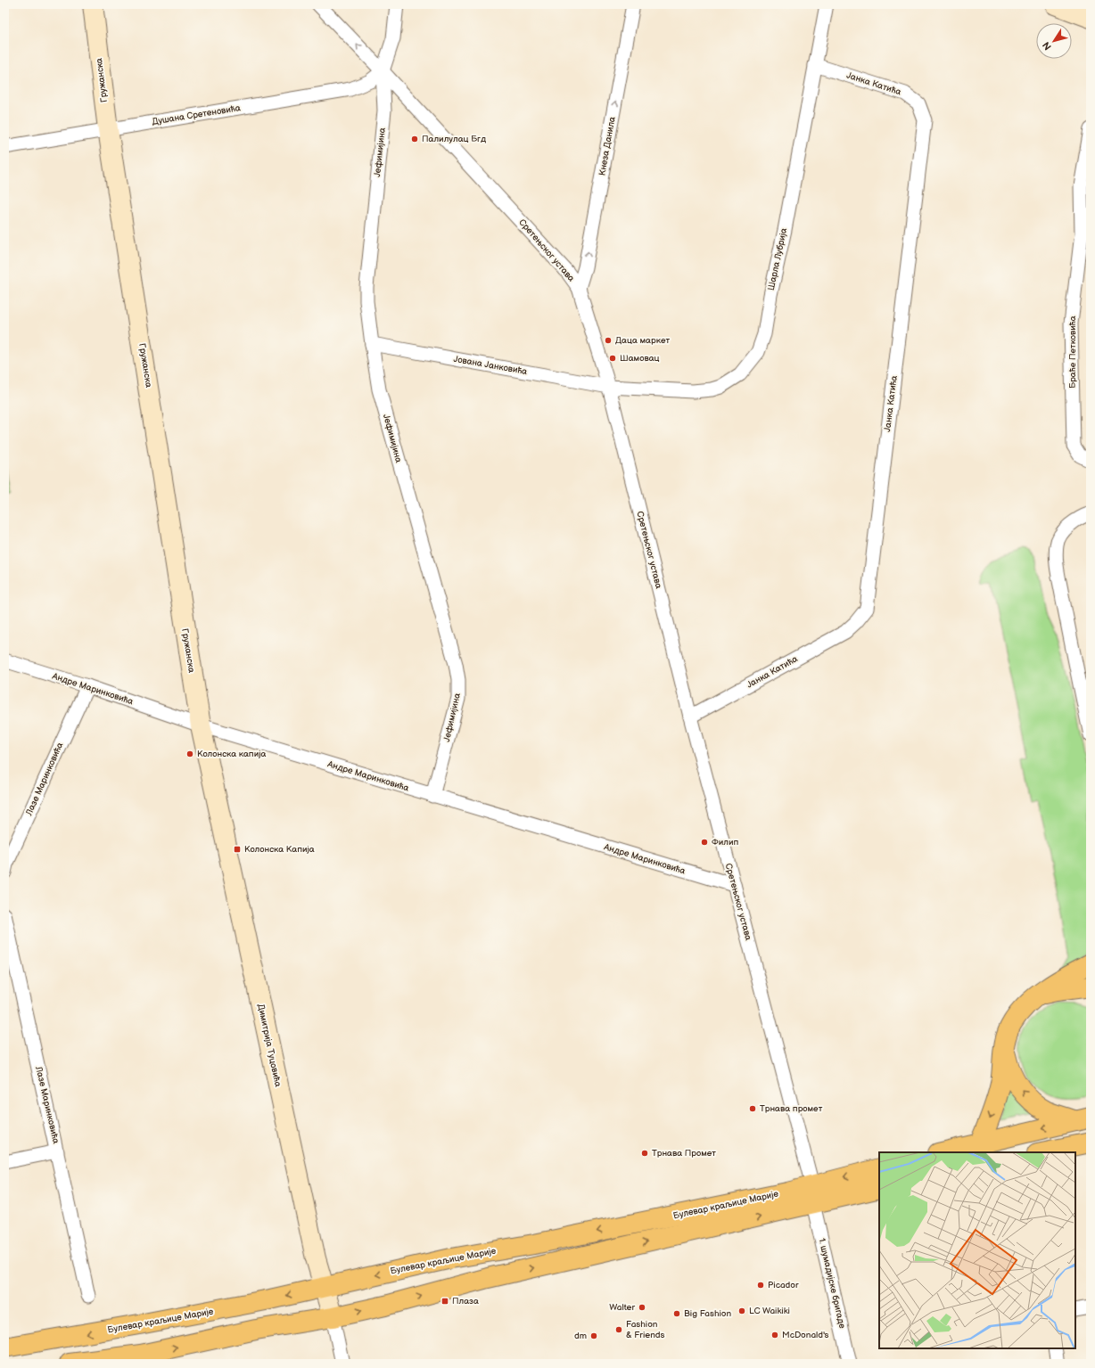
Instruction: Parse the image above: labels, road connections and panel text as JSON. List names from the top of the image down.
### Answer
{
  "streets": {
    "main road": ["Булевар краљице Марије"],
    "street": [
      "Гружанска",
      "Јанка Катића",
      "Душана Сретеновића",
      "Кнеза Данила",
      "Јефимијина",
      "Сретењског устава",
      "Шарла Лубрија",
      "Браће Петковића",
      "Јована Јанковића",
      "Андре Маринковића",
      "Лазе Маринковића",
      "Димитрија Туцовића",
      "1. шумадијске бригаде"
    ]
  },
  "crossings": [
    ["Гружанска", "Душана Сретеновића"],
    ["Гружанска", "Андре Маринковића"],
    ["Гружанска", "Димитрија Туцовића"],
    ["Јанка Катића", "Сретењског устава"],
    ["Јанка Катића", "Шарла Лубрија"],
    ["Душана Сретеновића", "Јефимијина"],
    ["Душана Сретеновића", "Сретењског устава"],
    ["Кнеза Данила", "Сретењског устава"],
    ["Јефимијина", "Сретењског устава"],
    ["Јефимијина", "Јована Јанковића"],
    ["Јефимијина", "Андре Маринковића"],
    ["Сретењског устава", "Шарла Лубрија"],
    ["Сретењског устава", "Јована Јанковића"],
    ["Сретењског устава", "Андре Маринковића"],
    ["Сретењског устава", "Булевар краљице Марије"],
    ["Сретењског устава", "1. шумадијске бригаде"],
    ["Шарла Лубрија", "Јована Јанковића"],
    ["Андре Маринковића", "Лазе Маринковића"],
    ["Андре Маринковића", "Димитрија Туцовића"],
    ["Димитрија Туцовића", "Булевар краљице Марије"],
    ["Булевар краљице Марије", "1. шумадијске бригаде"]
  ],
  "one_way": ["Кнеза Данила"],
  "places": {
    "other": [
      "Палилулац Бгд",
      "Даца маркет",
      "Шамовац",
      "Колонска капија",
      "Филип",
      "Трнава промет",
      "Трнава Промет",
      "Picador",
      "Walter",
      "LC Waikiki",
      "Big Fashion",
      "Fashion & Friends",
      "McDonald's",
      "dm"
    ],
    "transit": ["Колонска Капија", "Плаза"]
  },
  "north": "bottom left"
}
